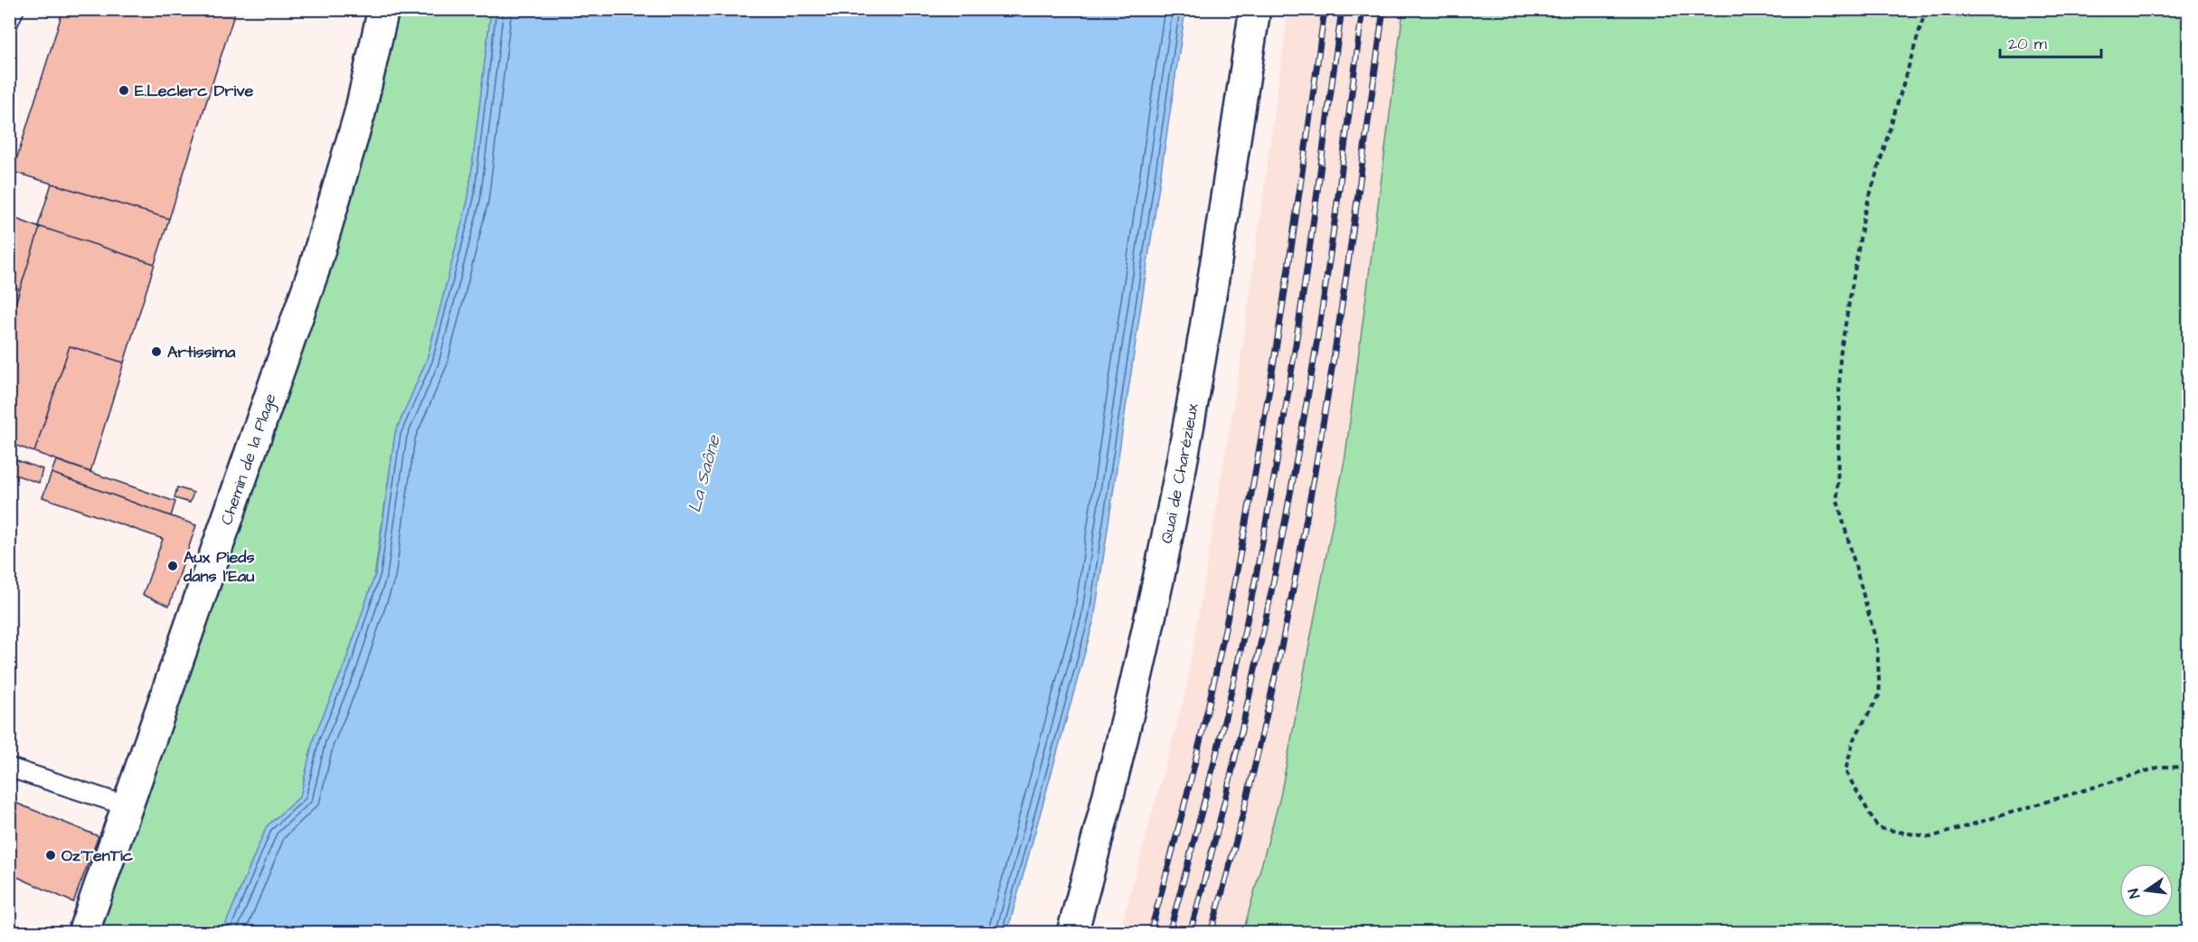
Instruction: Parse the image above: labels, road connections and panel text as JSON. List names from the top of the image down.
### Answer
{
  "streets": {
    "street": ["Chemin de la Plage", "Quai de Charézieux"]
  },
  "water": ["La Saône"],
  "places": [
    "E.Leclerc Drive",
    "Artissima",
    "Aux Pieds dans l'Eau",
    "Oz'TenTic"
  ],
  "scale_bar": "20 m",
  "north": "left"
}
